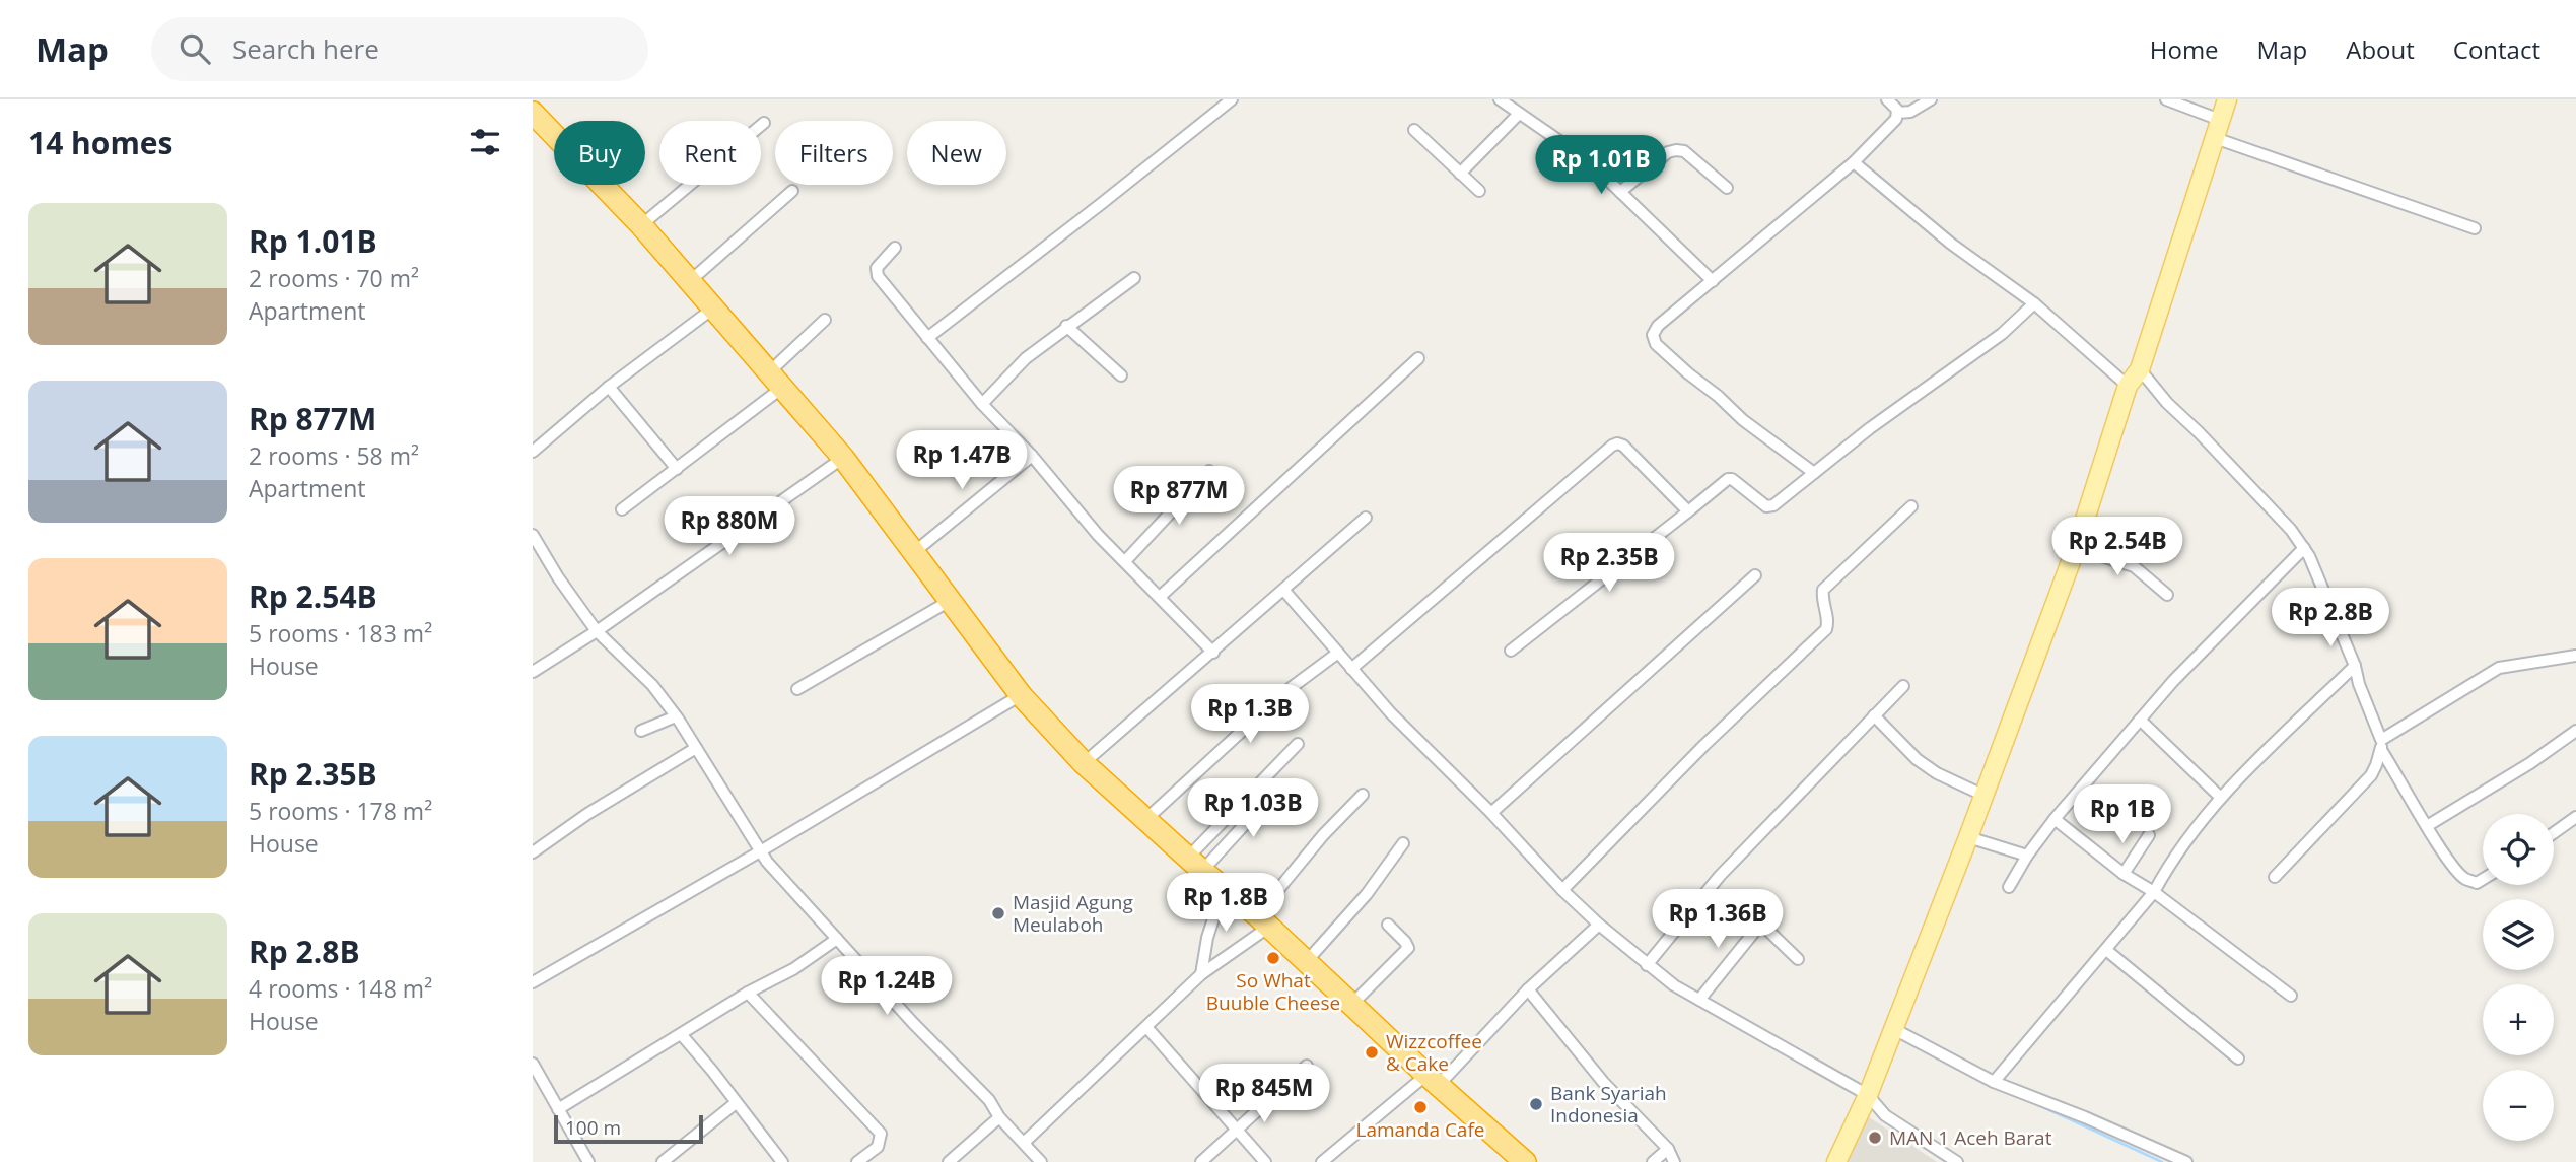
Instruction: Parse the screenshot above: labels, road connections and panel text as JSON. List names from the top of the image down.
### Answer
{
  "places": [
    "Masjid Agung Meulaboh",
    "So What Buuble Cheese",
    "Wizzcoffee & Cake",
    "Bank Syariah Indonesia",
    "Lamanda Cafe",
    "MAN 1 Aceh Barat"
  ],
  "scale_bar": "100 m",
  "page": {
    "header": "Map",
    "search": "Search here",
    "nav": [
      "Home",
      "Map",
      "About",
      "Contact"
    ],
    "heading": "14 homes",
    "chip": [
      "Buy",
      "Rent",
      "Filters",
      "New"
    ],
    "price": [
      "Rp 1.01B",
      "Rp 1.47B",
      "Rp 877M",
      "Rp 880M",
      "Rp 2.54B",
      "Rp 2.35B",
      "Rp 2.8B",
      "Rp 1.3B",
      "Rp 1.03B",
      "Rp 1B",
      "Rp 1.8B",
      "Rp 1.36B",
      "Rp 1.24B",
      "Rp 845M"
    ],
    "list": [
      {
        "name": "Rp 1.01B",
        "note": "2 rooms · 70 m² · Apartment"
      },
      {
        "name": "Rp 877M",
        "note": "2 rooms · 58 m² · Apartment"
      },
      {
        "name": "Rp 2.54B",
        "note": "5 rooms · 183 m² · House"
      },
      {
        "name": "Rp 2.35B",
        "note": "5 rooms · 178 m² · House"
      },
      {
        "name": "Rp 2.8B",
        "note": "4 rooms · 148 m² · House"
      }
    ],
    "map_buttons": ["+", "−"],
    "scale": "100 m"
  }
}
